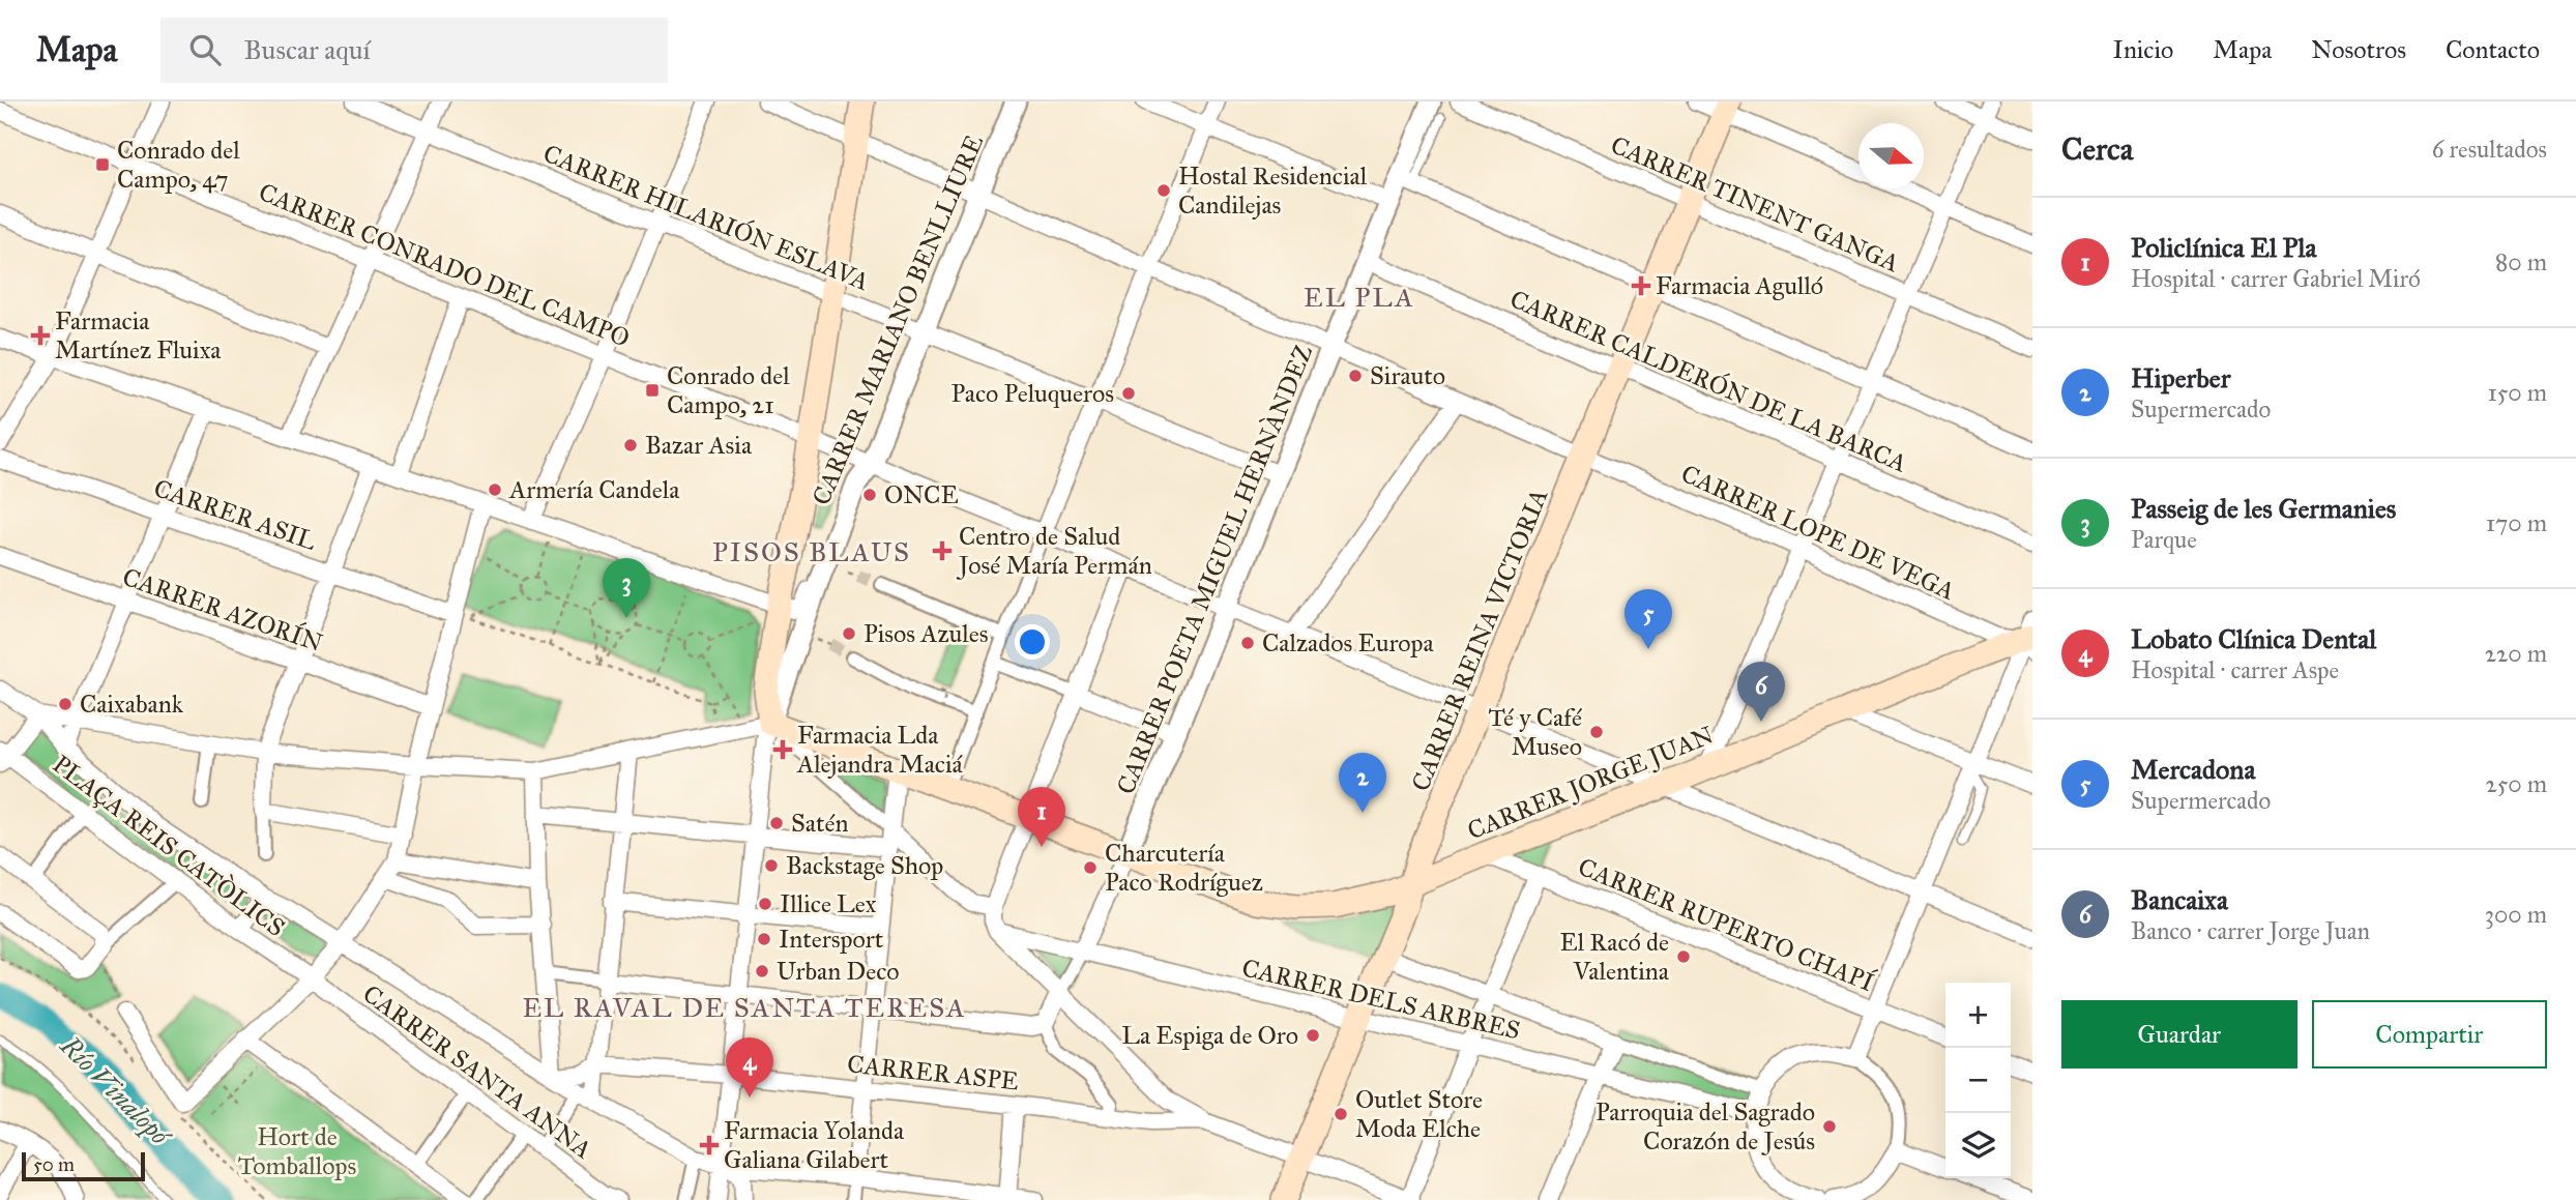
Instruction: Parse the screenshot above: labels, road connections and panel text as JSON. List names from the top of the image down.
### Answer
{
  "streets": {
    "main road": ["CARRER REINA VICTORIA", "CARRER JORGE JUAN"],
    "street": [
      "CARRER TINENT GANGA",
      "CARRER HILARIÓN ESLAVA",
      "CARRER CONRADO DEL CAMPO",
      "CARRER MARIANO BENLLIURE",
      "CARRER CALDERÓN DE LA BARCA",
      "CARRER ASIL",
      "CARRER LOPE DE VEGA",
      "CARRER POETA MIGUEL HERNÀNDEZ",
      "CARRER AZORÍN",
      "PLAÇA REIS CATÒLICS",
      "CARRER RUPERTO CHAPÍ",
      "CARRER DELS ARBRES",
      "CARRER SANTA ANNA",
      "CARRER ASPE"
    ]
  },
  "crossings": [
    ["CARRER TINENT GANGA", "CARRER REINA VICTORIA"],
    ["CARRER HILARIÓN ESLAVA", "CARRER MARIANO BENLLIURE"],
    ["CARRER HILARIÓN ESLAVA", "CARRER POETA MIGUEL HERNÀNDEZ"],
    ["CARRER CONRADO DEL CAMPO", "CARRER MARIANO BENLLIURE"],
    ["CARRER CONRADO DEL CAMPO", "CARRER POETA MIGUEL HERNÀNDEZ"],
    ["CARRER CONRADO DEL CAMPO", "CARRER REINA VICTORIA"],
    ["CARRER CONRADO DEL CAMPO", "CARRER JORGE JUAN"],
    ["CARRER MARIANO BENLLIURE", "CARRER LOPE DE VEGA"],
    ["CARRER MARIANO BENLLIURE", "CARRER JORGE JUAN"],
    ["CARRER CALDERÓN DE LA BARCA", "CARRER POETA MIGUEL HERNÀNDEZ"],
    ["CARRER CALDERÓN DE LA BARCA", "CARRER REINA VICTORIA"],
    ["CARRER LOPE DE VEGA", "CARRER POETA MIGUEL HERNÀNDEZ"],
    ["CARRER LOPE DE VEGA", "CARRER REINA VICTORIA"],
    ["CARRER LOPE DE VEGA", "CARRER JORGE JUAN"],
    ["CARRER POETA MIGUEL HERNÀNDEZ", "CARRER JORGE JUAN"],
    ["CARRER REINA VICTORIA", "CARRER JORGE JUAN"],
    ["CARRER REINA VICTORIA", "CARRER DELS ARBRES"],
    ["CARRER REINA VICTORIA", "CARRER ASPE"],
    ["CARRER JORGE JUAN", "CARRER RUPERTO CHAPÍ"],
    ["PLAÇA REIS CATÒLICS", "CARRER SANTA ANNA"],
    ["PLAÇA REIS CATÒLICS", "CARRER ASPE"]
  ],
  "districts": ["EL PLA", "PISOS BLAUS", "EL RAVAL DE SANTA TERESA"],
  "water": ["Río Vinalopó"],
  "parks": ["Hort de Tomballops"],
  "places": {
    "transit": ["Conrado del Campo, 47", "Conrado del Campo, 21"],
    "other": [
      "Hostal Residencial Candilejas",
      "Sirauto",
      "Paco Peluqueros",
      "Bazar Asia",
      "Armería Candela",
      "ONCE",
      "Pisos Azules",
      "Calzados Europa",
      "Caixabank",
      "Té y Café Museo",
      "Satén",
      "Backstage Shop",
      "Charcutería Paco Rodríguez",
      "Illice Lex",
      "Intersport",
      "El Racó de Valentina",
      "Urban Deco",
      "La Espiga de Oro",
      "Outlet Store Moda Elche",
      "Parroquia del Sagrado Corazón de Jesús"
    ],
    "health": [
      "Farmacia Agulló",
      "Farmacia Martínez Fluixa",
      "Centro de Salud José María Permán",
      "Farmacia Lda Alejandra Maciá",
      "Farmacia Yolanda Galiana Gilabert"
    ]
  },
  "scale_bar": "50 m",
  "north": "right",
  "page": {
    "header": "Mapa",
    "search": "Buscar aquí",
    "nav": [
      "Inicio",
      "Mapa",
      "Nosotros",
      "Contacto"
    ],
    "heading": ["Cerca", "6 resultados"],
    "list": [
      {
        "mark": "1",
        "name": "Policlínica El Pla",
        "note": "Hospital · carrer Gabriel Miró",
        "value": "80 m"
      },
      {
        "mark": "2",
        "name": "Hiperber",
        "note": "Supermercado",
        "value": "150 m"
      },
      {
        "mark": "3",
        "name": "Passeig de les Germanies",
        "note": "Parque",
        "value": "170 m"
      },
      {
        "mark": "4",
        "name": "Lobato Clínica Dental",
        "note": "Hospital · carrer Aspe",
        "value": "220 m"
      },
      {
        "mark": "5",
        "name": "Mercadona",
        "note": "Supermercado",
        "value": "250 m"
      },
      {
        "mark": "6",
        "name": "Bancaixa",
        "note": "Banco · carrer Jorge Juan",
        "value": "300 m"
      }
    ],
    "pins": [
      "3",
      "5",
      "6",
      "2",
      "1",
      "4"
    ],
    "buttons": ["Guardar", "Compartir"],
    "map_buttons": ["+", "−"],
    "scale": "50 m"
  }
}
